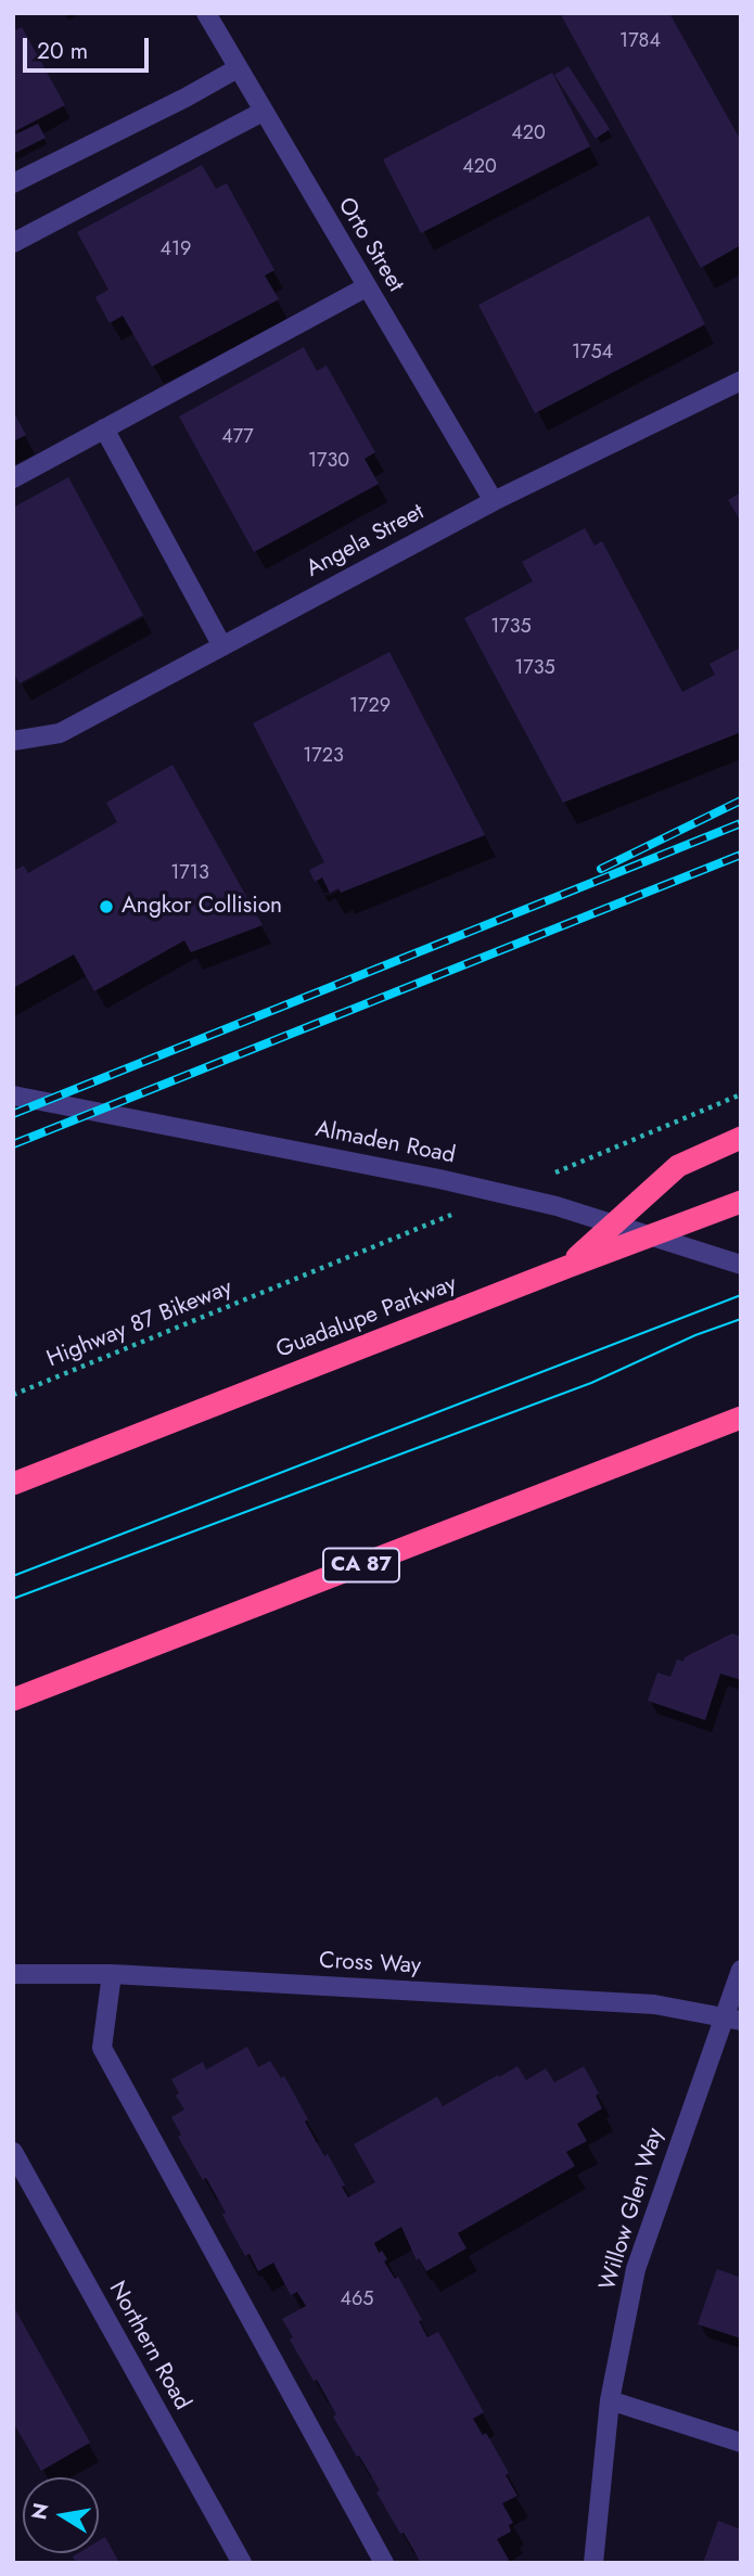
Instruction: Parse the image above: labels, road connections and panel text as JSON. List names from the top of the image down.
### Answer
{
  "streets": {
    "highway": ["Guadalupe Parkway", "CA 87"],
    "street": [
      "Orto Street",
      "Angela Street",
      "Almaden Road",
      "Cross Way",
      "Willow Glen Way",
      "Northern Road"
    ],
    "path": ["Highway 87 Bikeway"]
  },
  "crossings": [
    ["Orto Street", "Angela Street"],
    ["Cross Way", "Willow Glen Way"]
  ],
  "places": ["Angkor Collision"],
  "house_numbers": [
    "1784",
    "420",
    "420",
    "419",
    "1754",
    "477",
    "1730",
    "1735",
    "1735",
    "1729",
    "1723",
    "1713",
    "465"
  ],
  "scale_bar": "20 m",
  "north": "left"
}
